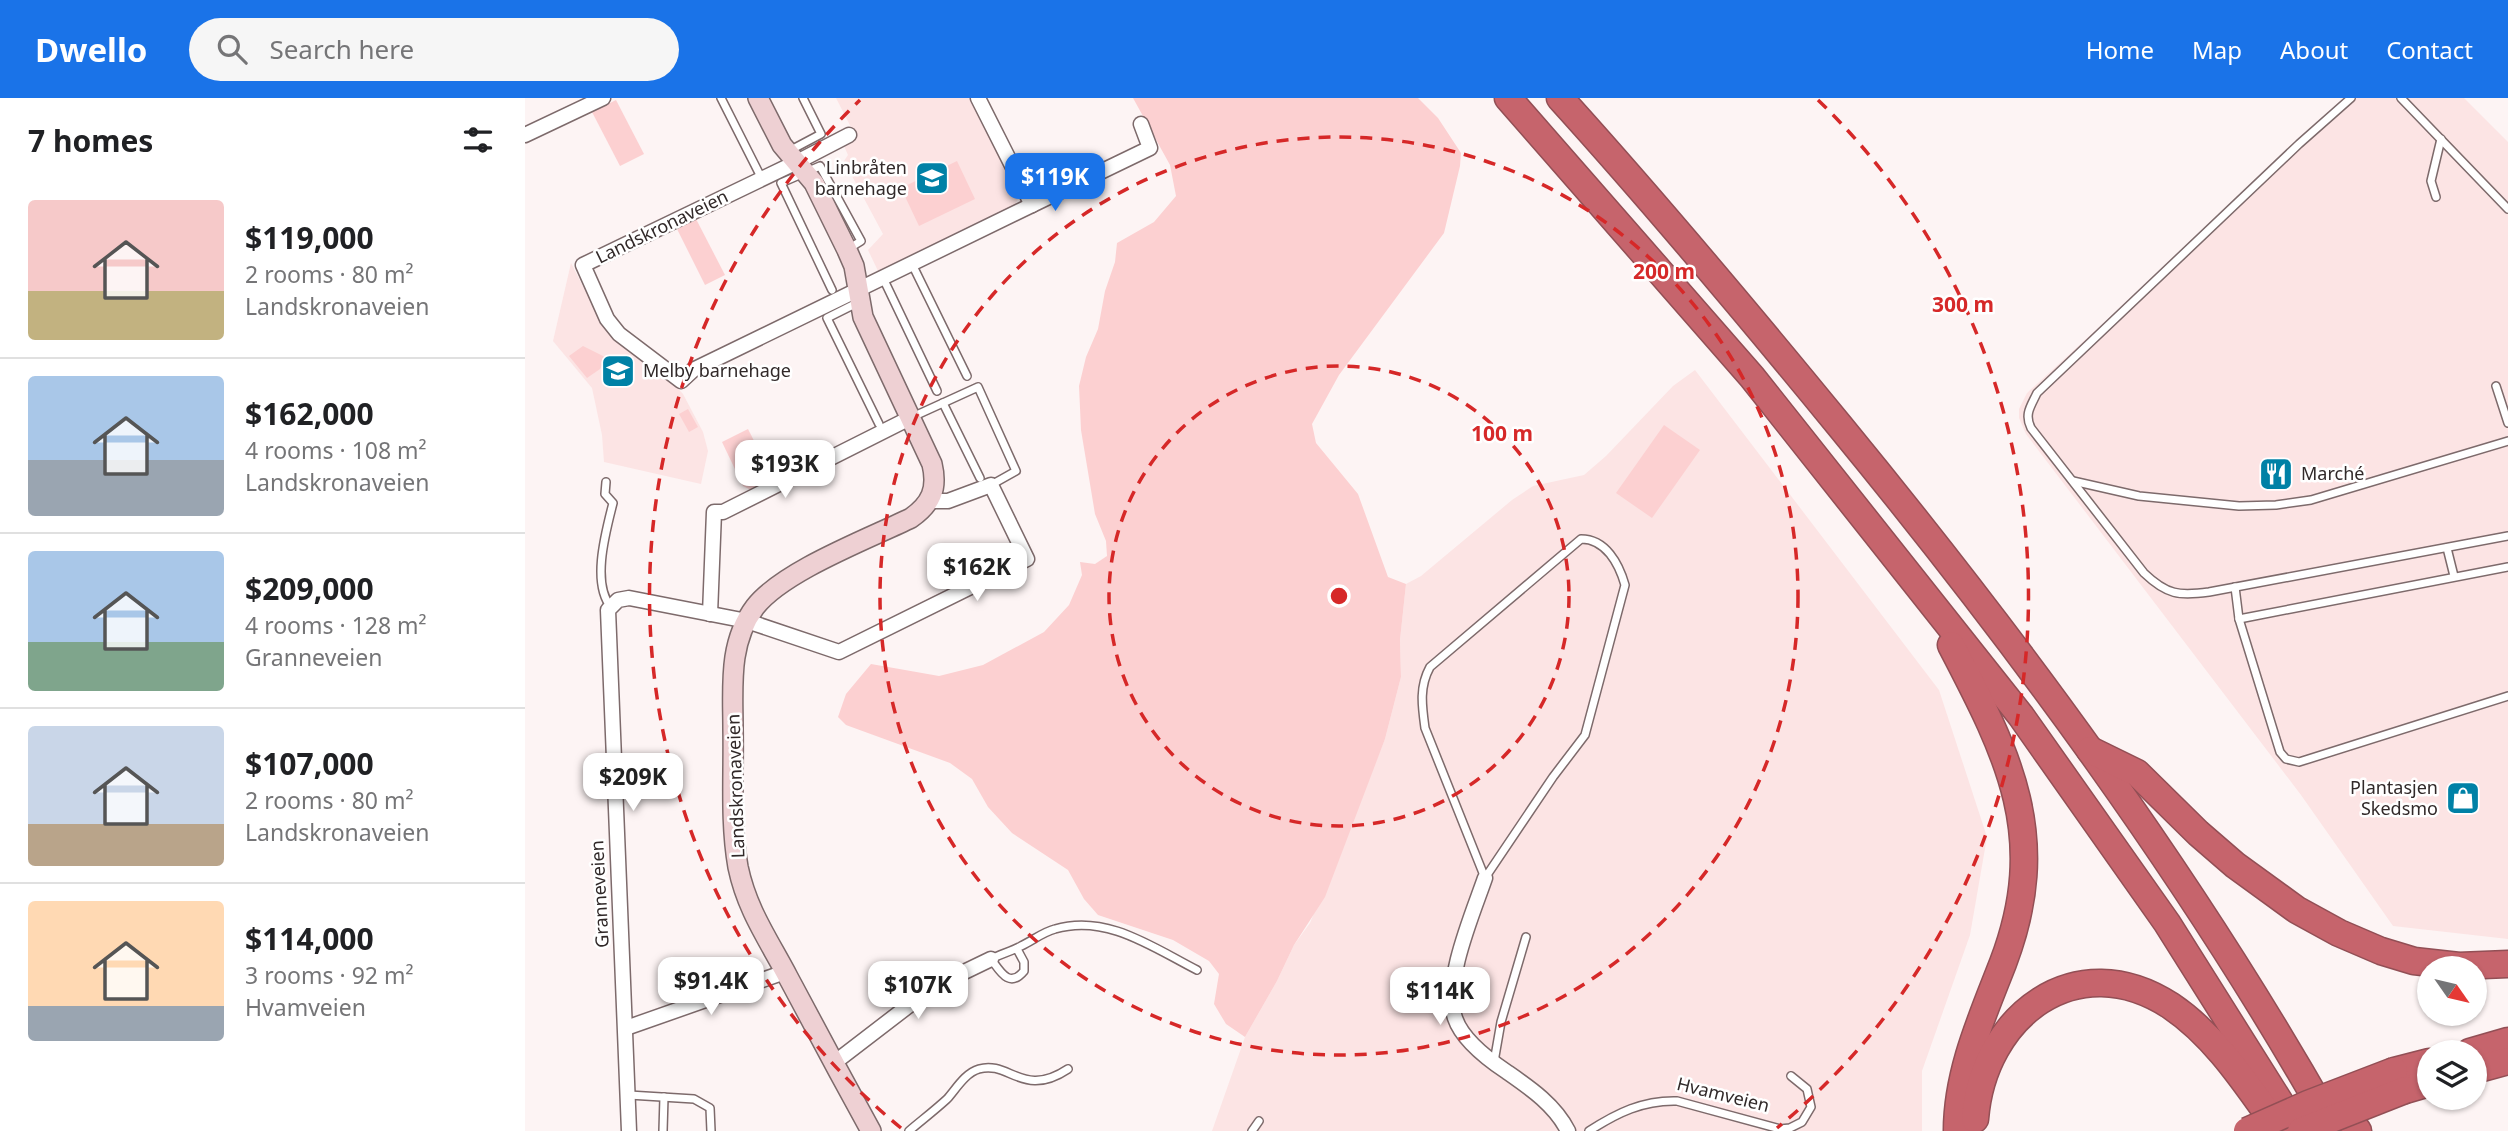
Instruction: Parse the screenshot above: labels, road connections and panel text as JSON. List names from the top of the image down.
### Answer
{
  "streets": {
    "street": ["Landskronaveien", "Granneveien"],
    "lane": ["Hvamveien"]
  },
  "places": {
    "school or university": ["Linbråten barnehage", "Melby barnehage"],
    "restaurant": ["Marché"],
    "shop": ["Plantasjen Skedsmo"]
  },
  "north": "bottom right",
  "page": {
    "header": "Dwello",
    "search": "Search here",
    "nav": [
      "Home",
      "Map",
      "About",
      "Contact"
    ],
    "heading": "7 homes",
    "price": [
      "$119K",
      "$193K",
      "$162K",
      "$209K",
      "$91.4K",
      "$107K",
      "$114K"
    ],
    "list": [
      {
        "name": "$119,000",
        "note": "2 rooms · 80 m² · Landskronaveien"
      },
      {
        "name": "$162,000",
        "note": "4 rooms · 108 m² · Landskronaveien"
      },
      {
        "name": "$209,000",
        "note": "4 rooms · 128 m² · Granneveien"
      },
      {
        "name": "$107,000",
        "note": "2 rooms · 80 m² · Landskronaveien"
      },
      {
        "name": "$114,000",
        "note": "3 rooms · 92 m² · Hvamveien"
      }
    ]
  },
  "rings": ["200 m", "300 m", "100 m"]
}
